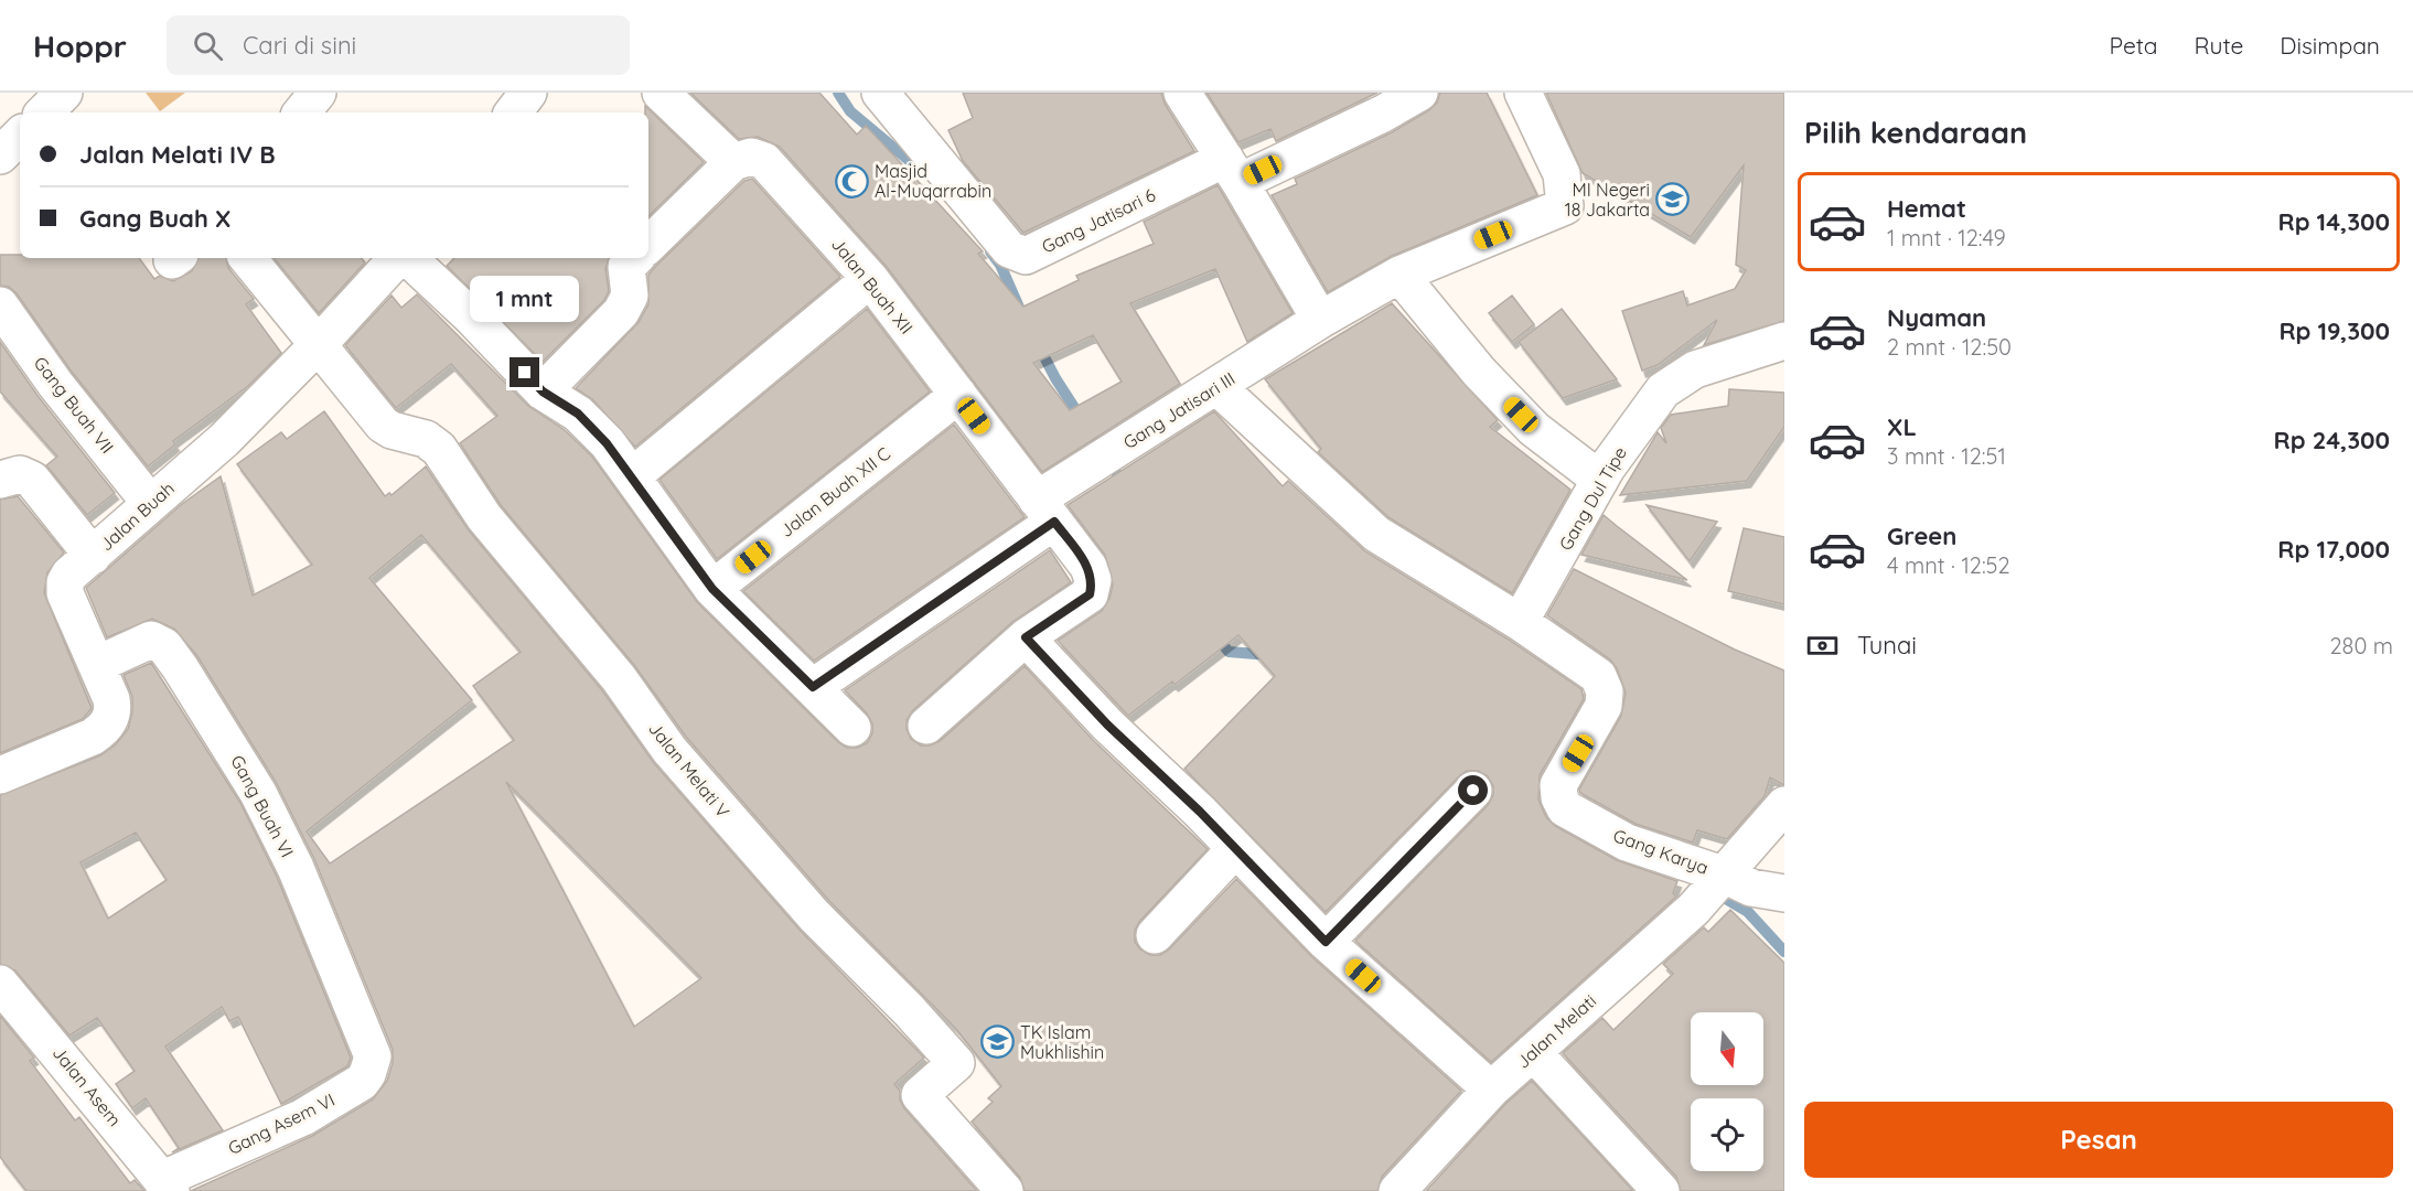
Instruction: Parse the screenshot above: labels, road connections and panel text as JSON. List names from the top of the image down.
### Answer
{
  "streets": {
    "street": [
      "Gang Jatisari 6",
      "Jalan Buah XII",
      "Gang Buah VII",
      "Gang Jatisari III",
      "Jalan Buah XII C",
      "Gang Dul Tipe",
      "Jalan Buah",
      "Jalan Melati V",
      "Gang Buah VI",
      "Gang Karya",
      "Jalan Melati",
      "Jalan Asem",
      "Gang Asem VI"
    ]
  },
  "crossings": [
    ["Jalan Buah XII", "Gang Jatisari III"],
    ["Jalan Buah XII", "Jalan Buah XII C"],
    ["Gang Buah VII", "Jalan Buah"],
    ["Gang Jatisari III", "Gang Karya"],
    ["Gang Dul Tipe", "Gang Karya"],
    ["Jalan Buah", "Jalan Melati V"],
    ["Jalan Buah", "Gang Buah VI"],
    ["Gang Buah VI", "Gang Asem VI"],
    ["Gang Karya", "Jalan Melati"],
    ["Jalan Asem", "Gang Asem VI"]
  ],
  "places": {
    "mosque": ["Masjid Al-Muqarrabin"],
    "school or university": ["MI Negeri 18 Jakarta", "TK Islam Mukhlishin"]
  },
  "north": "bottom",
  "page": {
    "header": "Hoppr",
    "search": "Cari di sini",
    "nav": ["Peta", "Rute", "Disimpan"],
    "heading": "Pilih kendaraan",
    "banner": ["Jalan Melati IV B", "Gang Buah X"],
    "list": [
      {
        "name": "Hemat",
        "note": "1 mnt · 12:49",
        "value": "Rp 14,300"
      },
      {
        "name": "Nyaman",
        "note": "2 mnt · 12:50",
        "value": "Rp 19,300"
      },
      {
        "name": "XL",
        "note": "3 mnt · 12:51",
        "value": "Rp 24,300"
      },
      {
        "name": "Green",
        "note": "4 mnt · 12:52",
        "value": "Rp 17,000"
      }
    ],
    "bubble": "1 mnt",
    "pay": ["Tunai", "280 m"],
    "buttons": "Pesan"
  }
}
